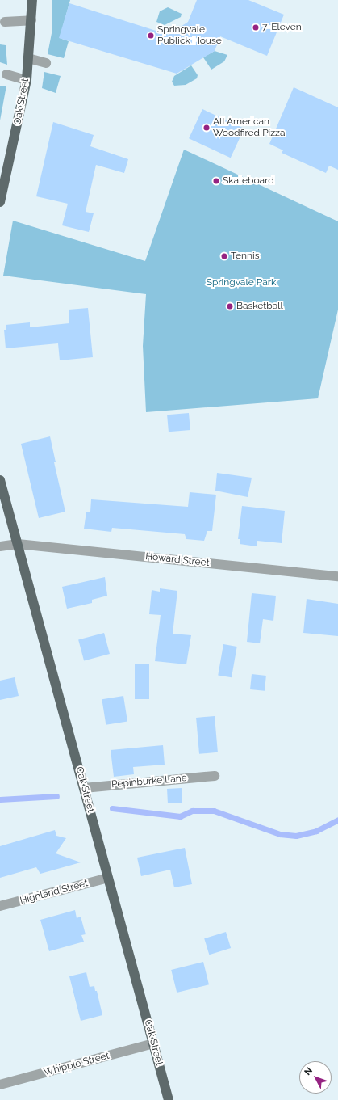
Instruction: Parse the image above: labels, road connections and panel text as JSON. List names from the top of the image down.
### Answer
{
  "streets": {
    "main road": ["Oak Street"],
    "street": [
      "Howard Street",
      "Pepinburke Lane",
      "Highland Street",
      "Whipple Street"
    ]
  },
  "crossings": [
    ["Oak Street", "Howard Street"],
    ["Oak Street", "Pepinburke Lane"],
    ["Oak Street", "Highland Street"],
    ["Oak Street", "Whipple Street"]
  ],
  "parks": ["Springvale Park"],
  "places": [
    "7-Eleven",
    "Springvale Publick House",
    "All American Woodfired Pizza",
    "Skateboard",
    "Tennis",
    "Basketball"
  ],
  "north": "top left"
}
